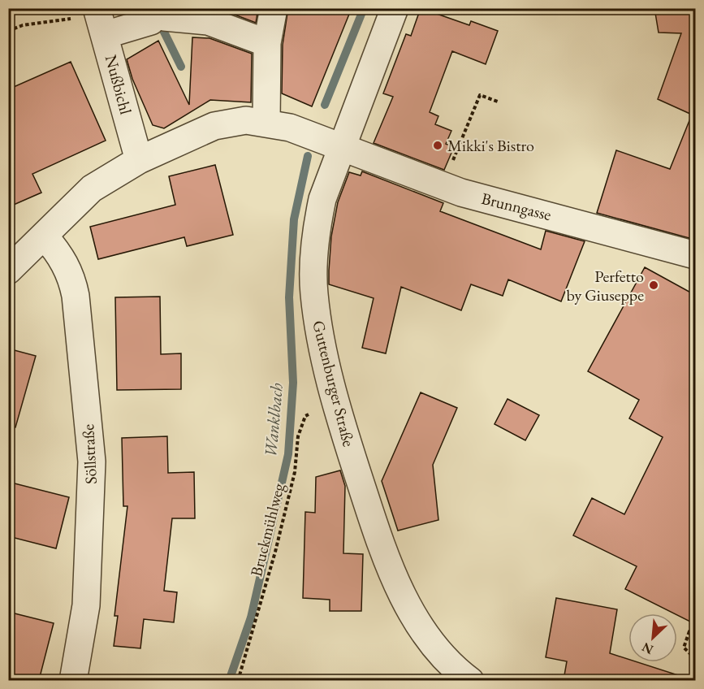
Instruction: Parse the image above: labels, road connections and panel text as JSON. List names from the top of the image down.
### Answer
{
  "streets": {
    "street": [
      "Nußbichl",
      "Brunngasse",
      "Guttenburger Straße",
      "Söllstraße"
    ],
    "path": ["Bruckmühlweg"]
  },
  "crossings": [
    ["Nußbichl", "Brunngasse"],
    ["Brunngasse", "Guttenburger Straße"],
    ["Guttenburger Straße", "Bruckmühlweg"]
  ],
  "water": ["Wanklbach"],
  "places": ["Mikki's Bistro", "Perfetto by Giuseppe"],
  "north": "bottom left"
}
